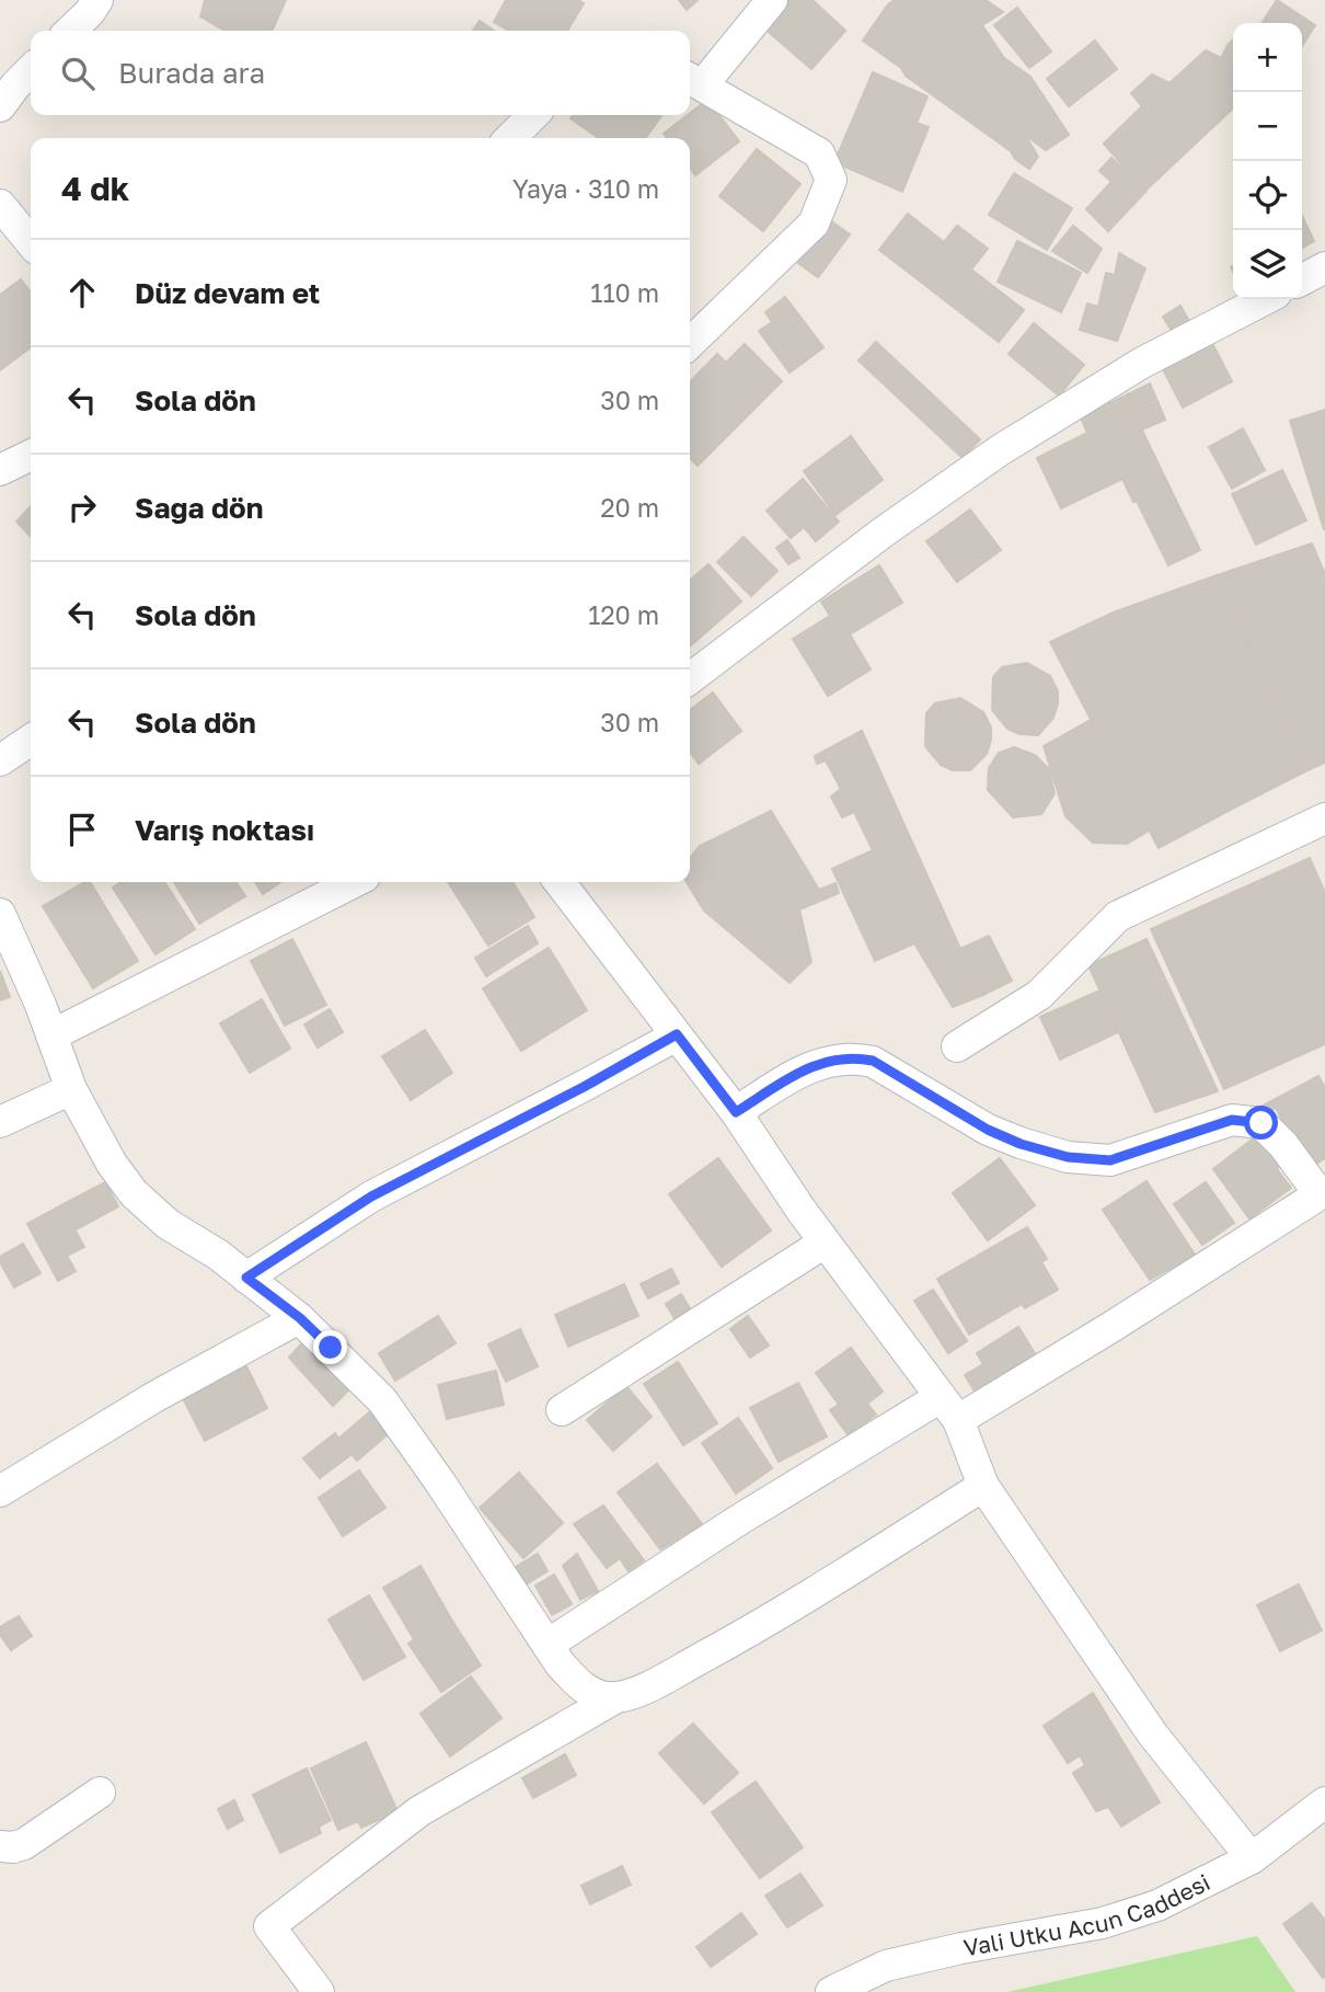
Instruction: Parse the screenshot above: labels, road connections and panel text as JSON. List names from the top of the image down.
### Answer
{
  "streets": {
    "street": ["Vali Utku Acun Caddesi"]
  },
  "page": {
    "map_buttons": ["+", "−"],
    "search": "Burada ara",
    "heading": ["4 dk", "Yaya · 310 m"],
    "list": [
      ["Düz devam et", "110 m"],
      ["Sola dön", "30 m"],
      ["Sağa dön", "20 m"],
      ["Sola dön", "120 m"],
      ["Sola dön", "30 m"],
      "Varış noktası"
    ]
  }
}
